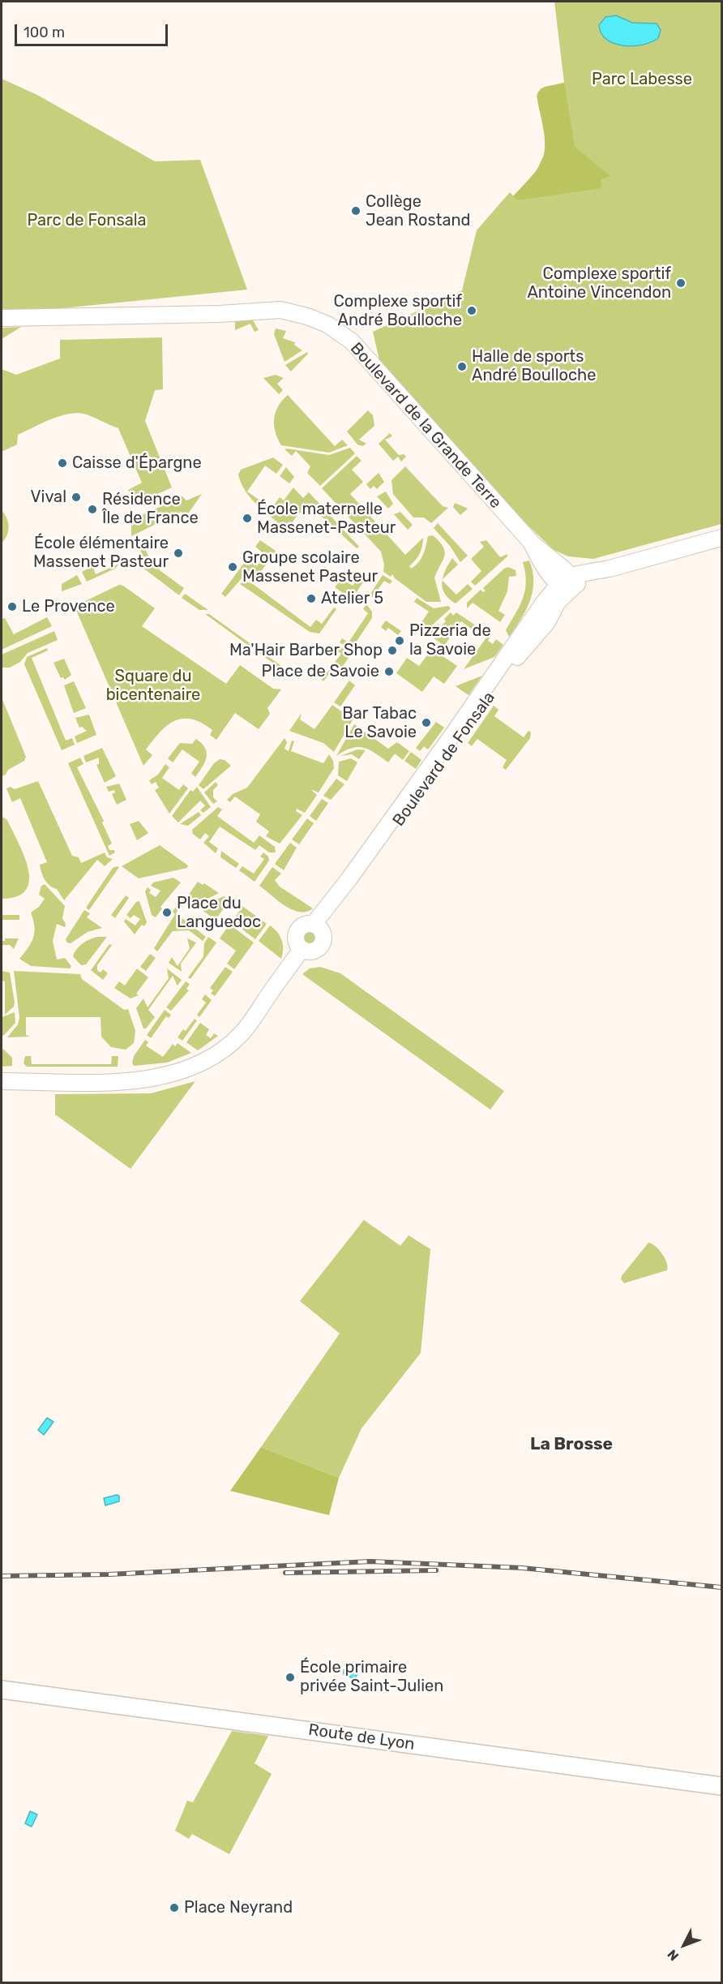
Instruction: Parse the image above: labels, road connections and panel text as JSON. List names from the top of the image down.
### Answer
{
  "streets": {
    "main road": ["Route de Lyon"],
    "street": ["Boulevard de la Grande Terre", "Boulevard de Fonsala"]
  },
  "crossings": [
    ["Boulevard de la Grande Terre", "Boulevard de Fonsala"]
  ],
  "districts": ["La Brosse"],
  "parks": ["Parc Labesse", "Parc de Fonsala", "Square du bicentenaire"],
  "places": [
    "Collège Jean Rostand",
    "Complexe sportif Antoine Vincendon",
    "Complexe sportif André Boulloche",
    "Halle de sports André Boulloche",
    "Caisse d'Épargne",
    "Vival",
    "Résidence Île de France",
    "École maternelle Massenet-Pasteur",
    "École élémentaire Massenet Pasteur",
    "Groupe scolaire Massenet Pasteur",
    "Atelier 5",
    "Le Provence",
    "Pizzeria de la Savoie",
    "Ma'Hair Barber Shop",
    "Place de Savoie",
    "Bar Tabac Le Savoie",
    "Place du Languedoc",
    "École primaire privée Saint-Julien",
    "Place Neyrand"
  ],
  "scale_bar": "100 m",
  "north": "bottom left"
}
